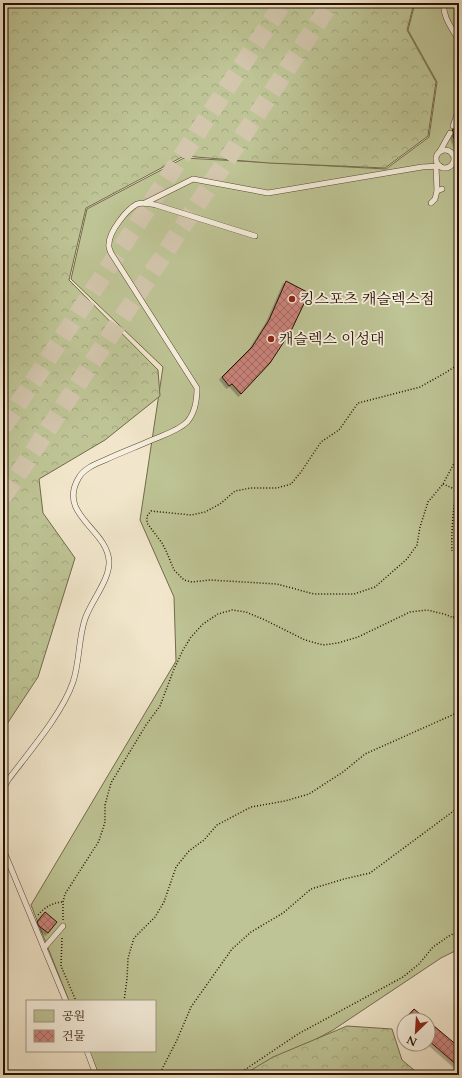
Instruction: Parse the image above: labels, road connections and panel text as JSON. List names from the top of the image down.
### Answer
{
  "places": ["킹스포츠 캐슬렉스점", "캐슬렉스 이성대"],
  "legend": ["공원", "건물"],
  "north": "bottom left"
}
